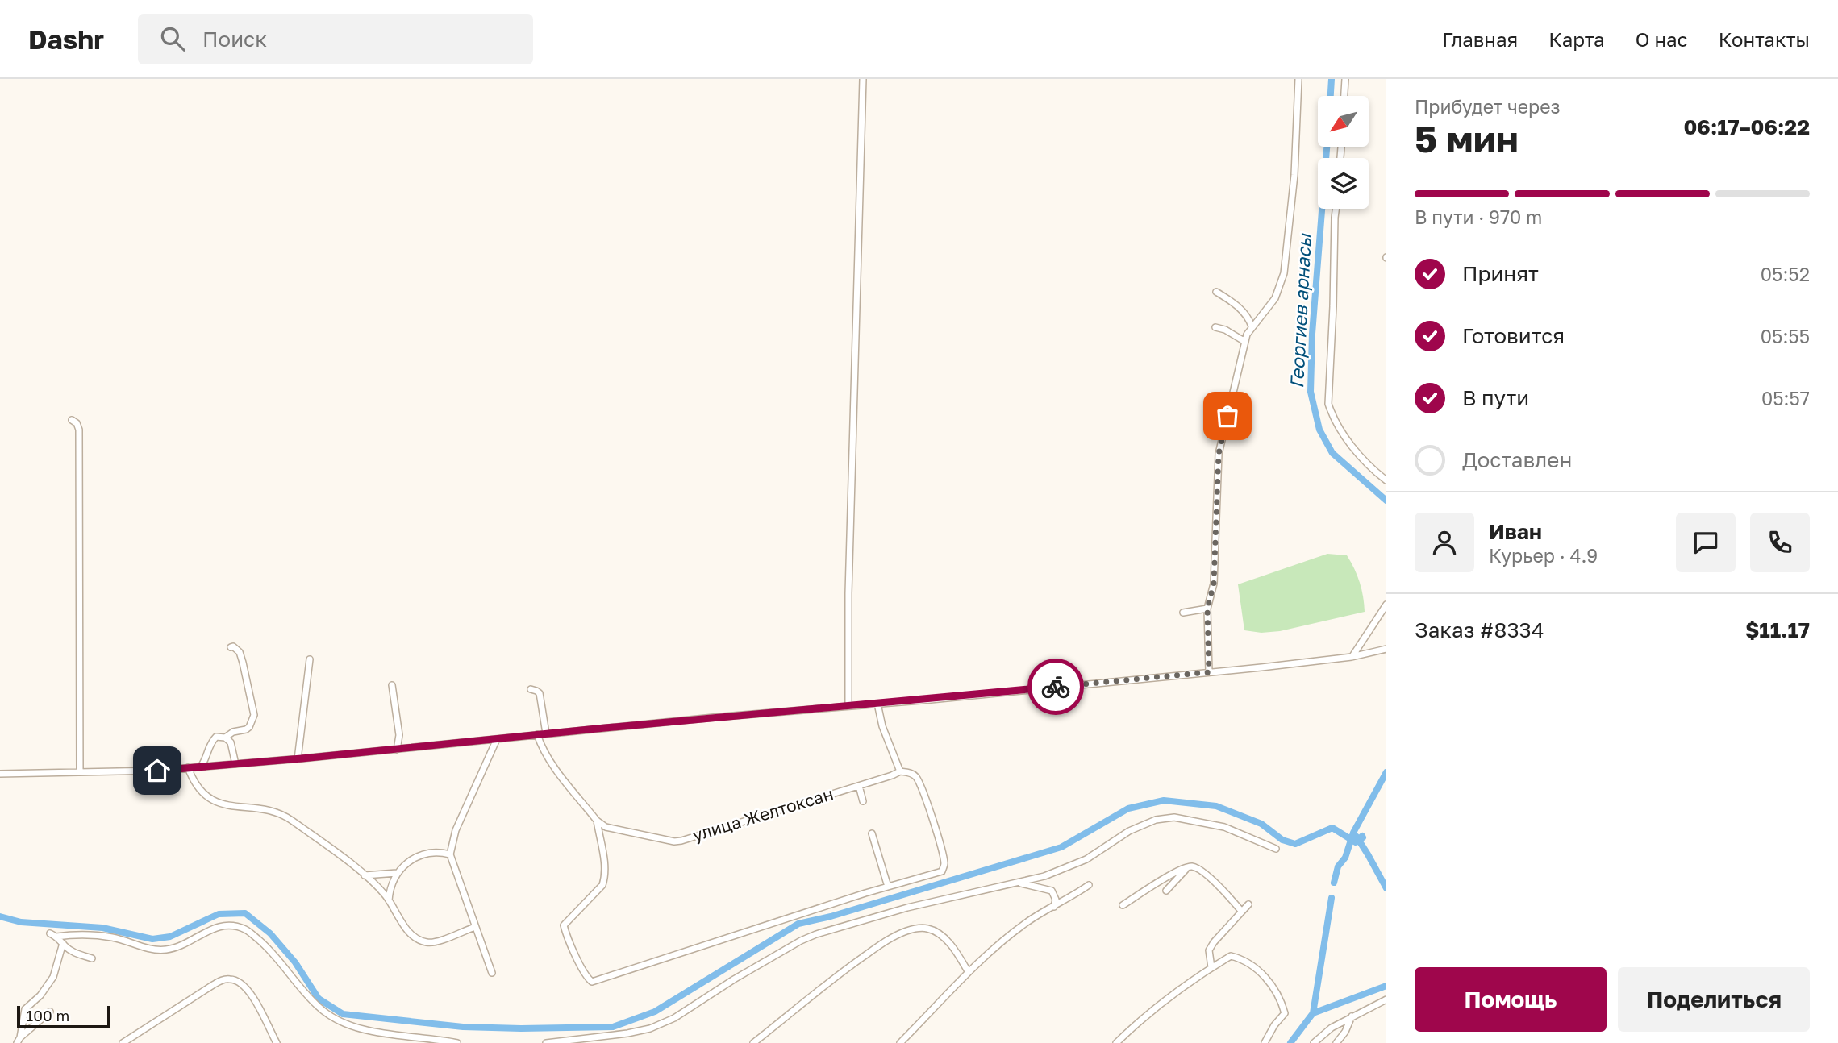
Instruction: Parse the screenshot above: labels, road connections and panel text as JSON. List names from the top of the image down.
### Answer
{
  "streets": {
    "street": ["улица Желтоксан"]
  },
  "water": ["Георгиев арнасы"],
  "scale_bar": "100 m",
  "north": "bottom left",
  "page": {
    "header": "Dashr",
    "search": "Поиск",
    "nav": [
      "Главная",
      "Карта",
      "О нас",
      "Контакты"
    ],
    "heading": ["5 мин", "Прибудет через", "06:17–06:22"],
    "panel": [
      "Иван",
      "Курьер · 4.9",
      "Заказ #8334",
      "$11.17"
    ],
    "bar": "В пути · 970 m",
    "list": [
      ["Принят", "05:52"],
      ["Готовится", "05:55"],
      ["В пути", "05:57"],
      "Доставлен"
    ],
    "buttons": ["Помощь", "Поделиться"],
    "scale": "100 m"
  }
}
